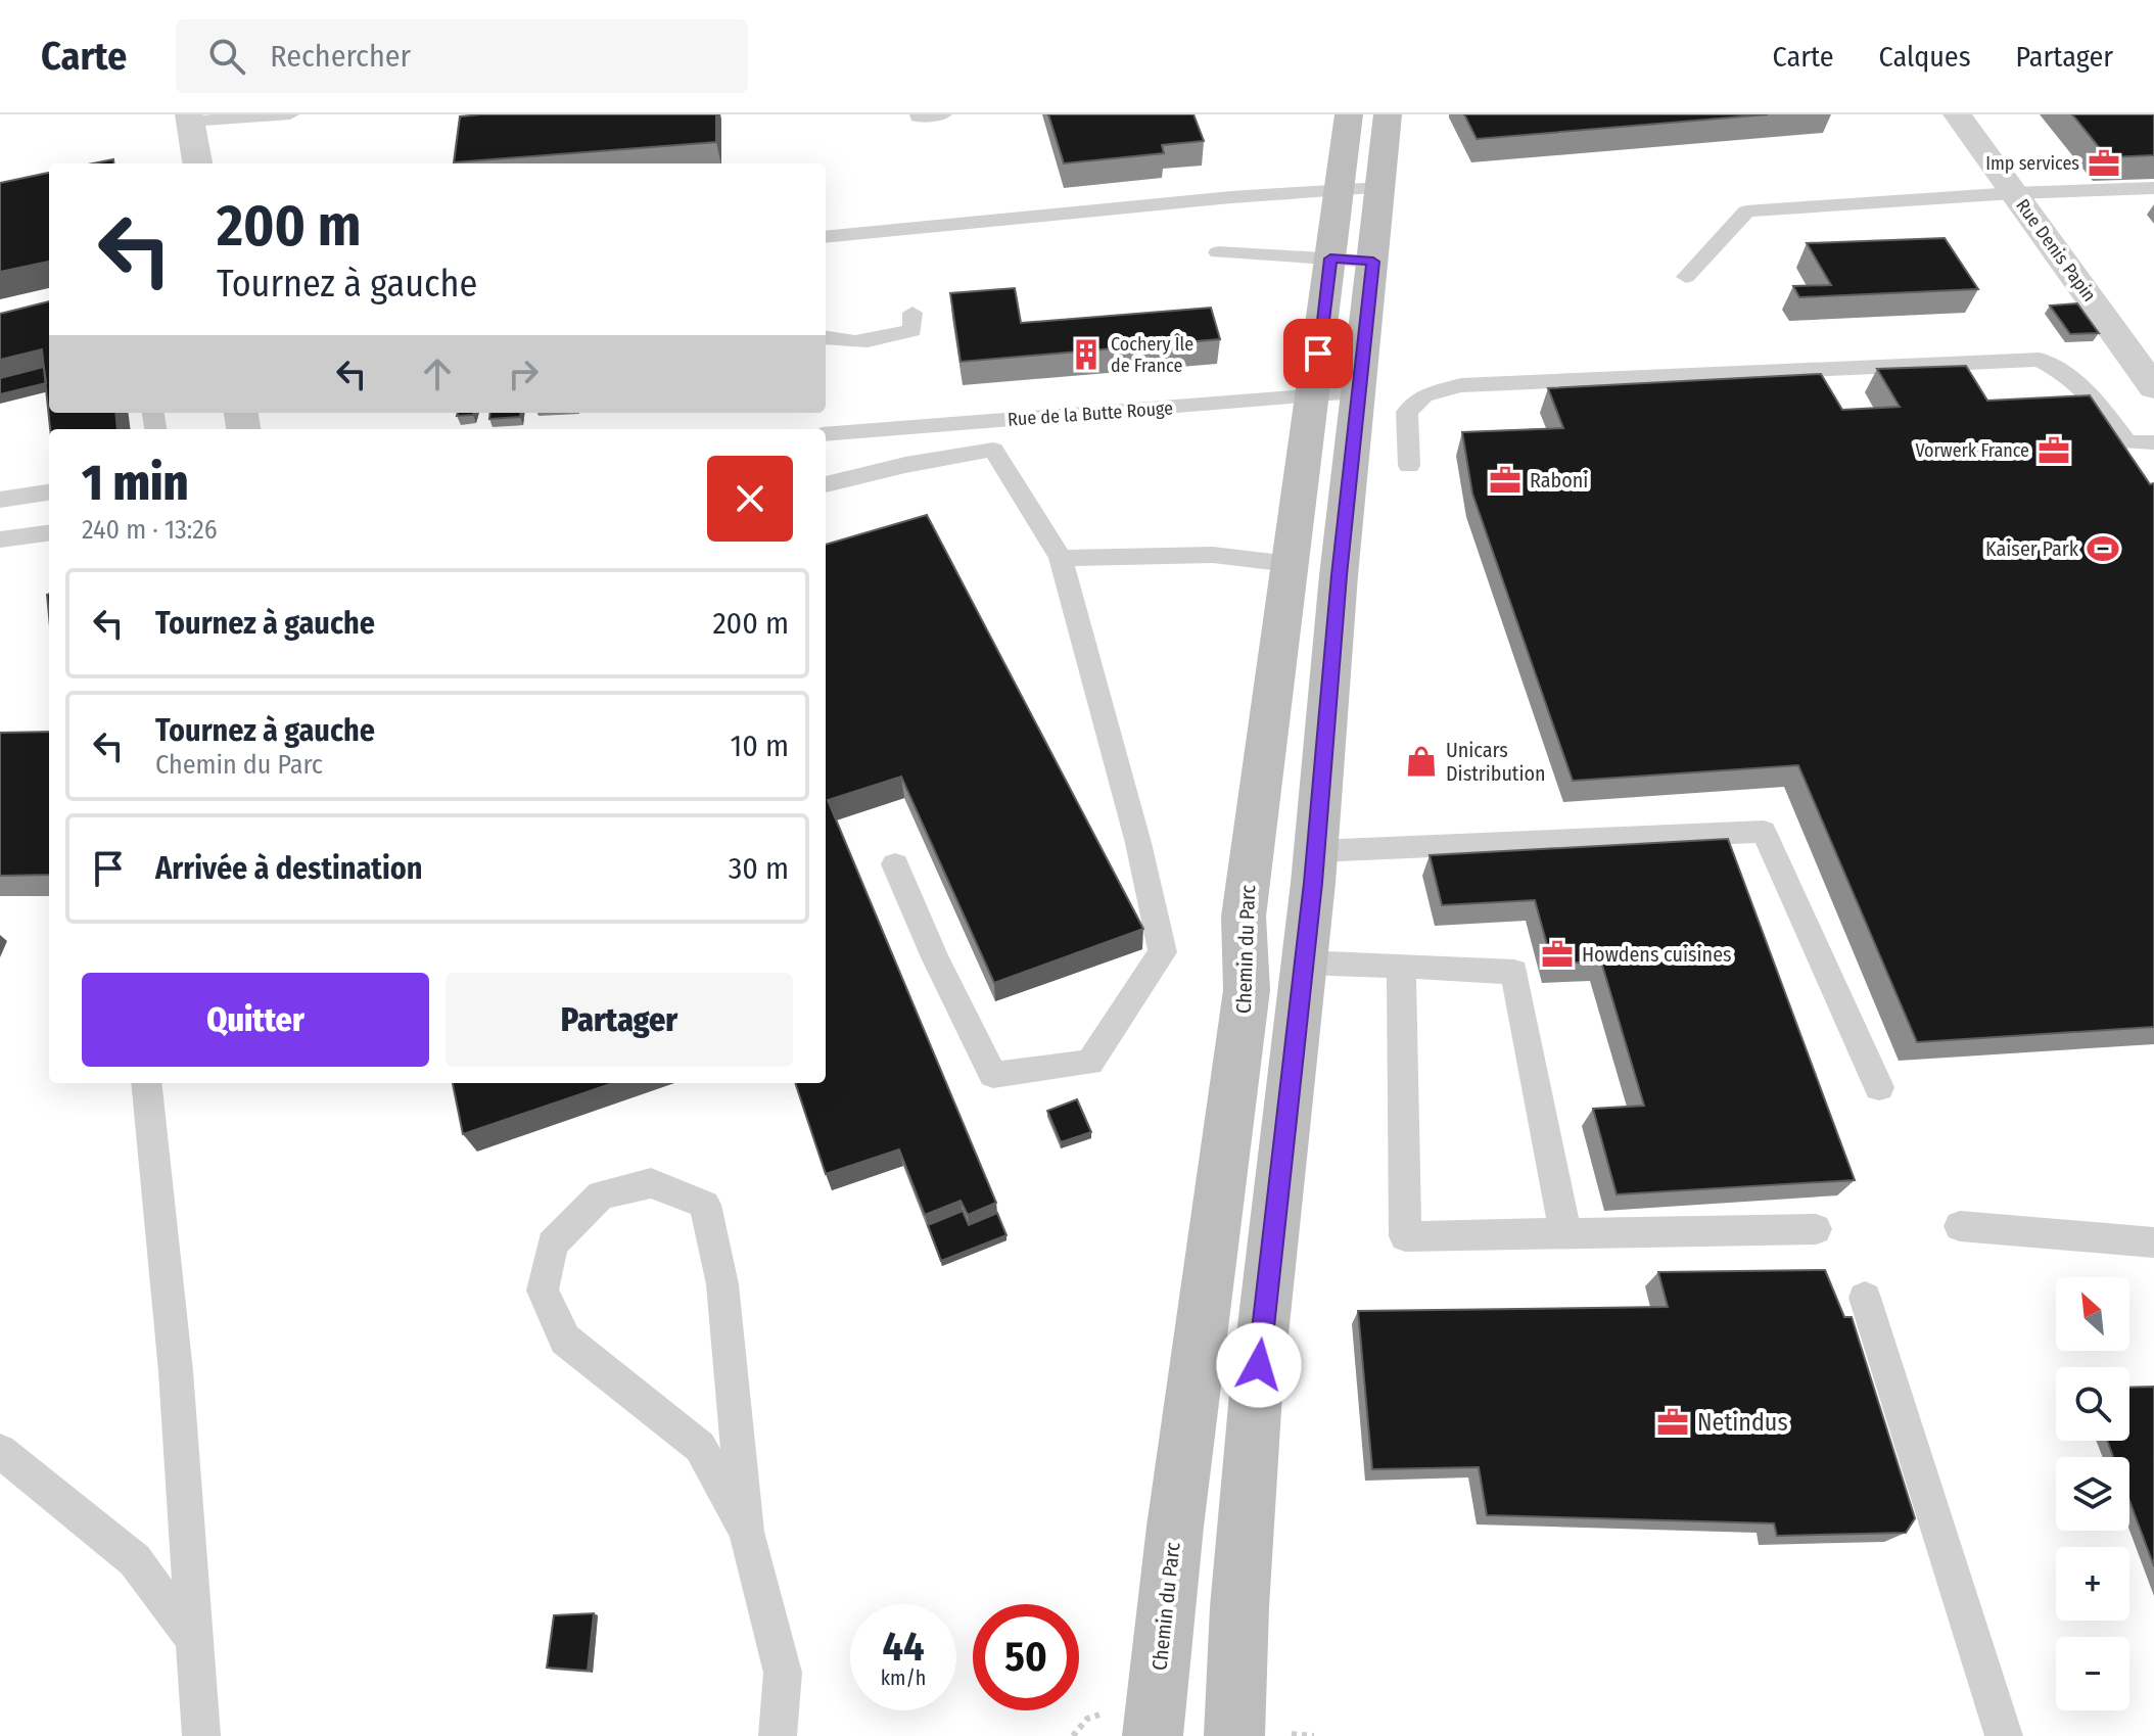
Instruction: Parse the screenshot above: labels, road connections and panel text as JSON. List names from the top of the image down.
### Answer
{
  "streets": {
    "main road": ["Chemin du Parc"],
    "street": ["Rue Denis Papin"],
    "lane": ["Rue de la Butte Rouge"]
  },
  "crossings": [
    ["Rue de la Butte Rouge", "Chemin du Parc"]
  ],
  "places": {
    "office": [
      "Imp services",
      "Vorwerk France",
      "Raboni",
      "Howdens cuisines",
      "Netindus"
    ],
    "building": ["Cochery Île de France"],
    "sports": ["Kaiser Park"],
    "shop": ["Unicars Distribution"]
  },
  "north": "top left",
  "page": {
    "header": "Carte",
    "search": "Rechercher",
    "nav": ["Carte", "Calques", "Partager"],
    "turn": ["200 m", "Tournez à gauche"],
    "heading": ["1 min", "240 m · 13:26"],
    "list": [
      {
        "name": "Tournez à gauche",
        "value": "200 m"
      },
      {
        "name": "Tournez à gauche",
        "note": "Chemin du Parc",
        "value": "10 m"
      },
      {
        "name": "Arrivée à destination",
        "value": "30 m"
      }
    ],
    "buttons": ["Quitter", "Partager"],
    "map_buttons": ["+", "−"],
    "speed": "44 km/h",
    "limit": "50"
  }
}
